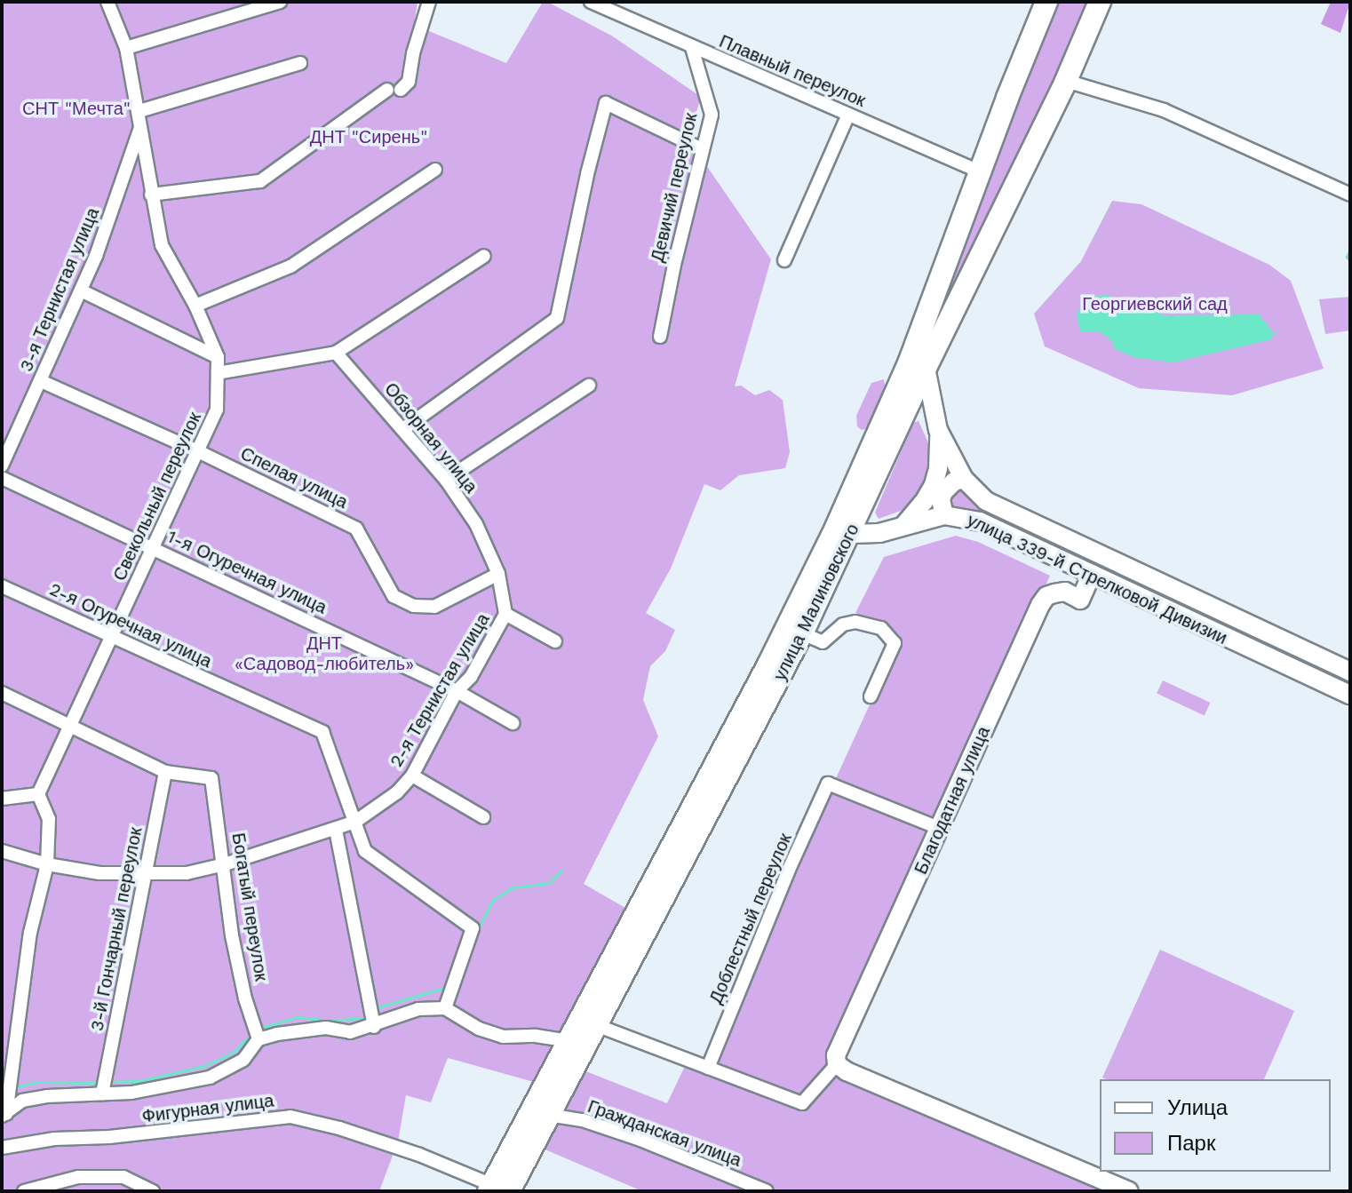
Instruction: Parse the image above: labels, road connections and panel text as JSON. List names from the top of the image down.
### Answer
{
  "streets": {
    "highway": ["улица Малиновского"],
    "main road": ["улица 339-й Стрелковой Дивизии", "Благодатная улица"],
    "street": [
      "Плавный переулок",
      "Девичий переулок",
      "3-я Тернистая улица",
      "Обзорная улица",
      "Спелая улица",
      "Свекольный переулок",
      "1-я Огуречная улица",
      "2-я Огуречная улица",
      "2-я Тернистая улица",
      "Богатый переулок",
      "Доблестный переулок",
      "3-й Гончарный переулок",
      "Фигурная улица",
      "Гражданская улица"
    ]
  },
  "crossings": [
    ["Плавный переулок", "Девичий переулок"],
    ["Плавный переулок", "улица Малиновского"],
    ["3-я Тернистая улица", "Спелая улица"],
    ["3-я Тернистая улица", "Свекольный переулок"],
    ["Обзорная улица", "Спелая улица"],
    ["Обзорная улица", "2-я Тернистая улица"],
    ["Спелая улица", "Свекольный переулок"],
    ["Свекольный переулок", "1-я Огуречная улица"],
    ["Свекольный переулок", "2-я Огуречная улица"],
    ["1-я Огуречная улица", "2-я Тернистая улица"],
    ["улица 339-й Стрелковой Дивизии", "улица Малиновского"],
    ["улица 339-й Стрелковой Дивизии", "Благодатная улица"],
    ["улица Малиновского", "Благодатная улица"],
    ["улица Малиновского", "Фигурная улица"],
    ["улица Малиновского", "Гражданская улица"],
    ["2-я Огуречная улица", "2-я Тернистая улица"],
    ["2-я Тернистая улица", "Богатый переулок"],
    ["2-я Тернистая улица", "3-й Гончарный переулок"],
    ["Благодатная улица", "Доблестный переулок"],
    ["Богатый переулок", "3-й Гончарный переулок"]
  ],
  "parks": [
    "СНТ \"Мечта\"",
    "ДНТ \"Сирень\"",
    "Георгиевский сад",
    "ДНТ «Садовод-любитель»"
  ],
  "legend": ["Улица", "Парк"]
}
